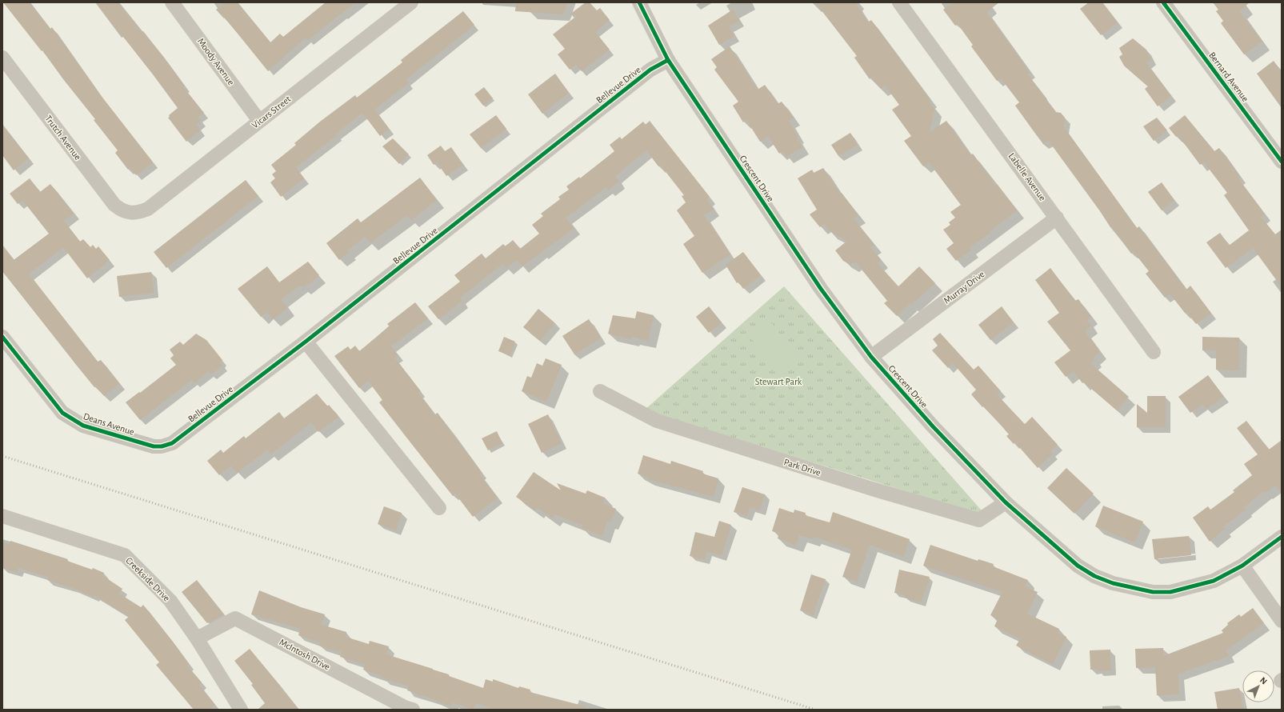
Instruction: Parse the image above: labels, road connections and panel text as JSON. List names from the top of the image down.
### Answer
{
  "streets": {
    "street": [
      "Moody Avenue",
      "Bernard Avenue",
      "Bellevue Drive",
      "Vicars Street",
      "Trutch Avenue",
      "Labelle Avenue",
      "Crescent Drive",
      "Murray Drive",
      "Deans Avenue",
      "Park Drive",
      "Creekside Drive",
      "McIntosh Drive"
    ]
  },
  "crossings": [
    ["Moody Avenue", "Vicars Street"],
    ["Bellevue Drive", "Crescent Drive"],
    ["Bellevue Drive", "Deans Avenue"],
    ["Vicars Street", "Trutch Avenue"],
    ["Labelle Avenue", "Murray Drive"],
    ["Crescent Drive", "Murray Drive"],
    ["Crescent Drive", "Park Drive"],
    ["Creekside Drive", "McIntosh Drive"]
  ],
  "parks": ["Stewart Park"],
  "north": "top right"
}
